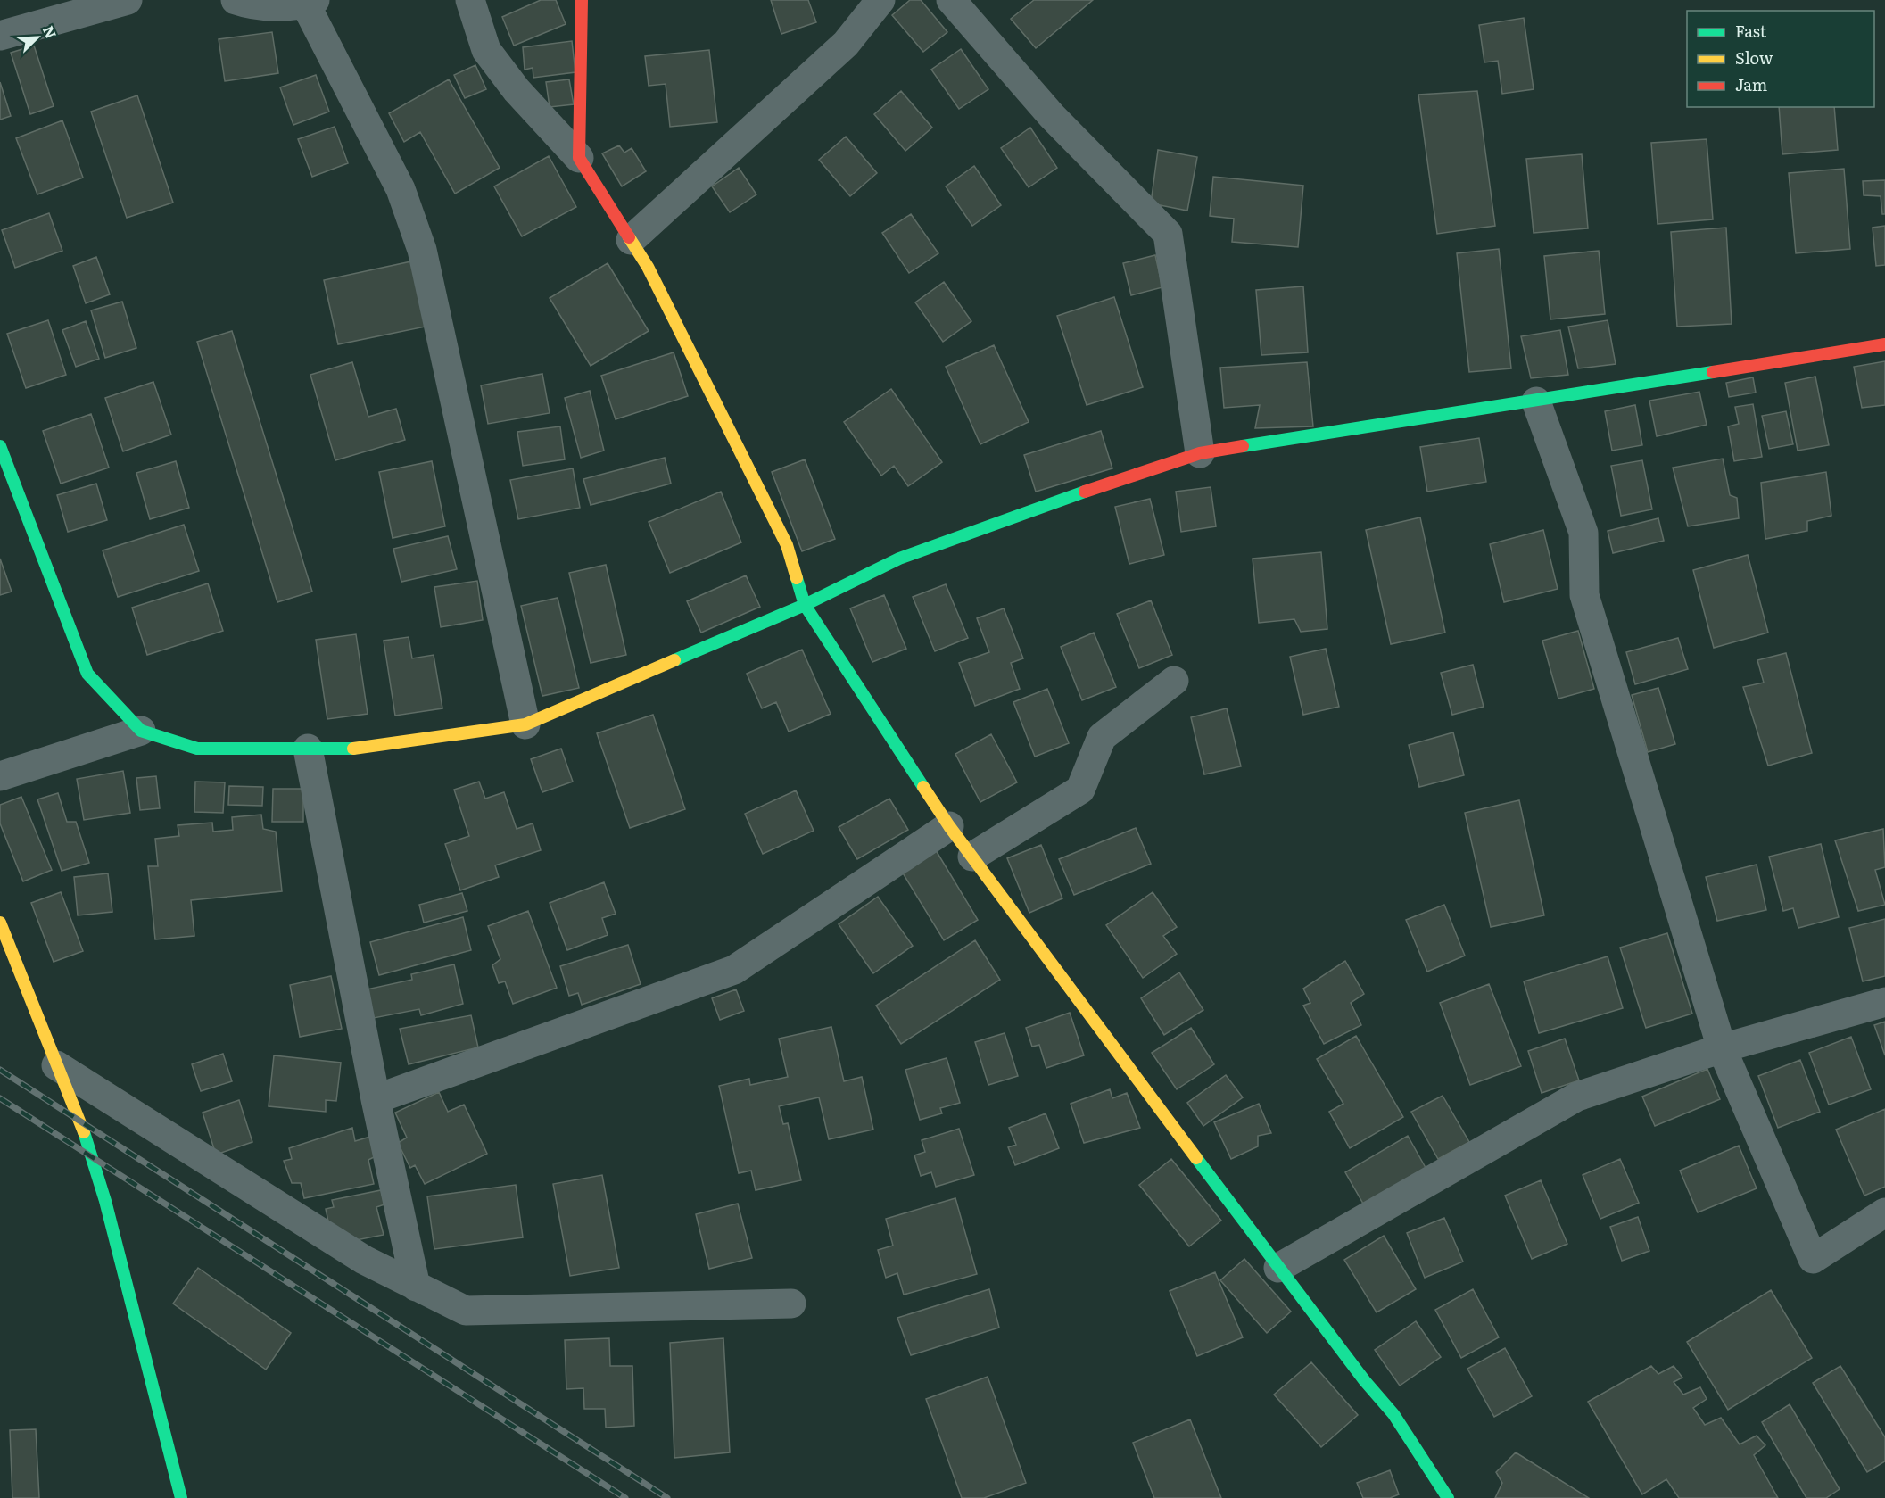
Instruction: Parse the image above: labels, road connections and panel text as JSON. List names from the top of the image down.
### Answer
{
  "legend": ["Fast", "Slow", "Jam"],
  "north": "top right"
}
